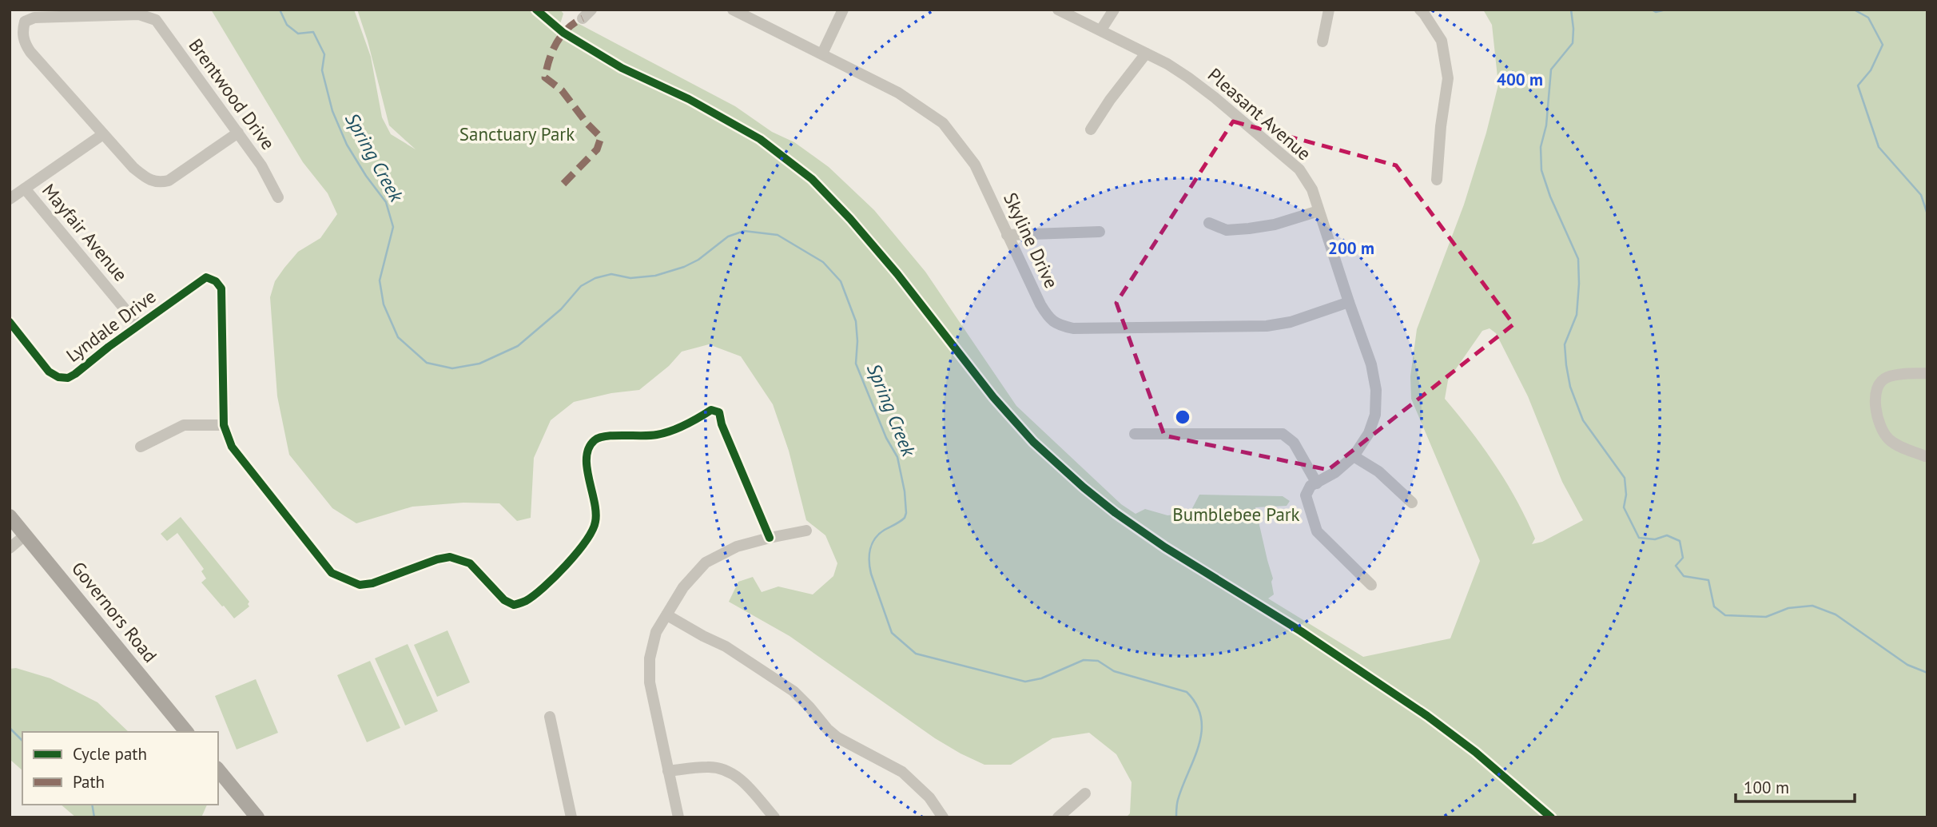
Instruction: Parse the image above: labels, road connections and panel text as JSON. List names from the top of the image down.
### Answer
{
  "streets": {
    "main road": ["Governors Road"],
    "street": [
      "Brentwood Drive",
      "Pleasant Avenue",
      "Mayfair Avenue",
      "Skyline Drive",
      "Lyndale Drive"
    ]
  },
  "crossings": [
    ["Pleasant Avenue", "Skyline Drive"],
    ["Mayfair Avenue", "Lyndale Drive"]
  ],
  "water": ["Spring Creek"],
  "parks": ["Sanctuary Park", "Bumblebee Park"],
  "legend": ["Cycle path", "Path"],
  "scale_bar": "100 m",
  "rings": ["400 m", "200 m"]
}
